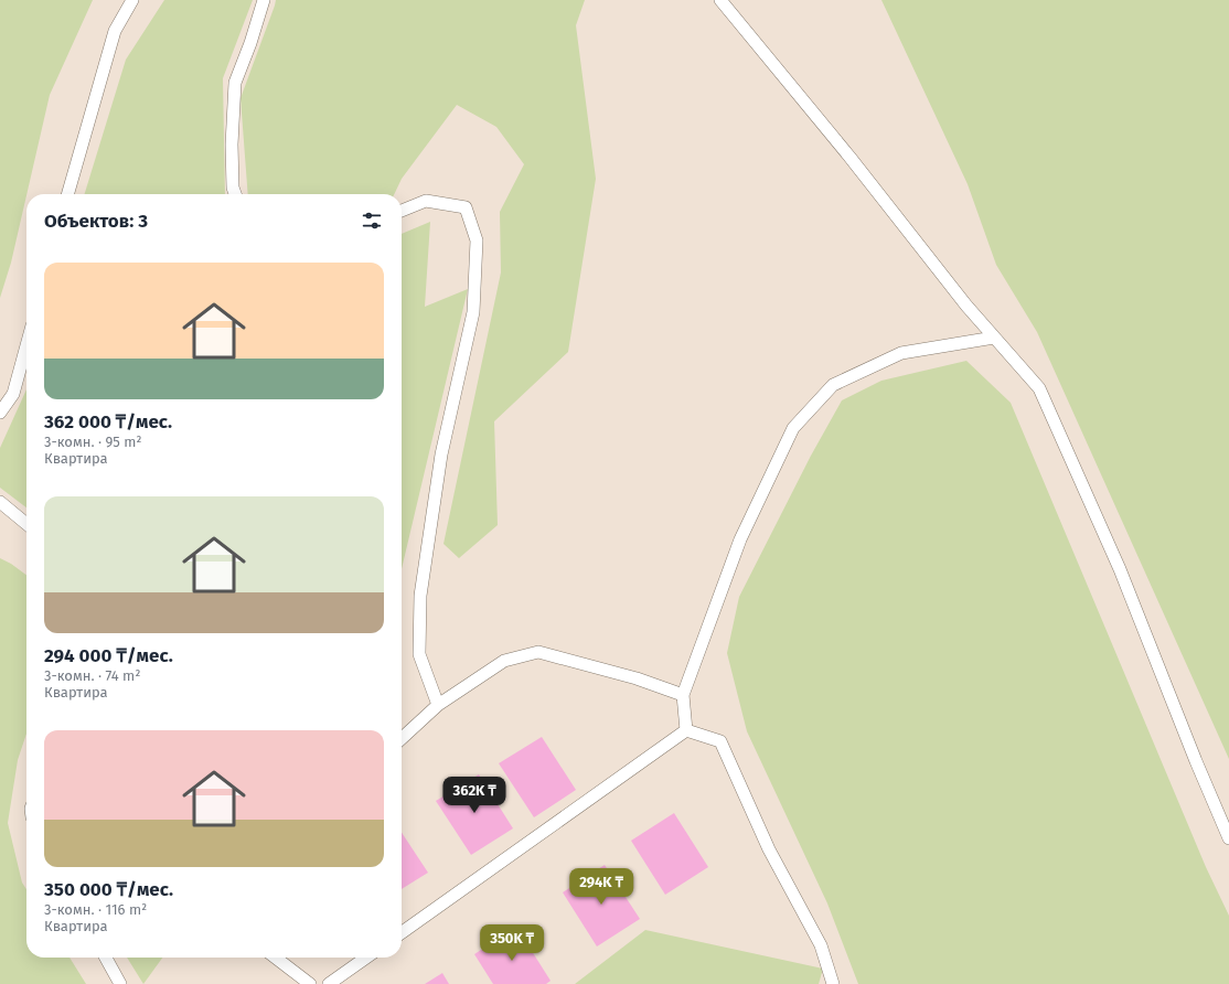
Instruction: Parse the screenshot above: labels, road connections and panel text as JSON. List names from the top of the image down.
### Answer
{
  "page": {
    "heading": "Объектов: 3",
    "list": [
      {
        "name": "362 000 ₸/мес.",
        "note": "3-комн. · 95 m² · Квартира"
      },
      {
        "name": "294 000 ₸/мес.",
        "note": "3-комн. · 74 m² · Квартира"
      },
      {
        "name": "350 000 ₸/мес.",
        "note": "3-комн. · 116 m² · Квартира"
      }
    ],
    "price": ["362K ₸", "294K ₸", "350K ₸"]
  }
}
